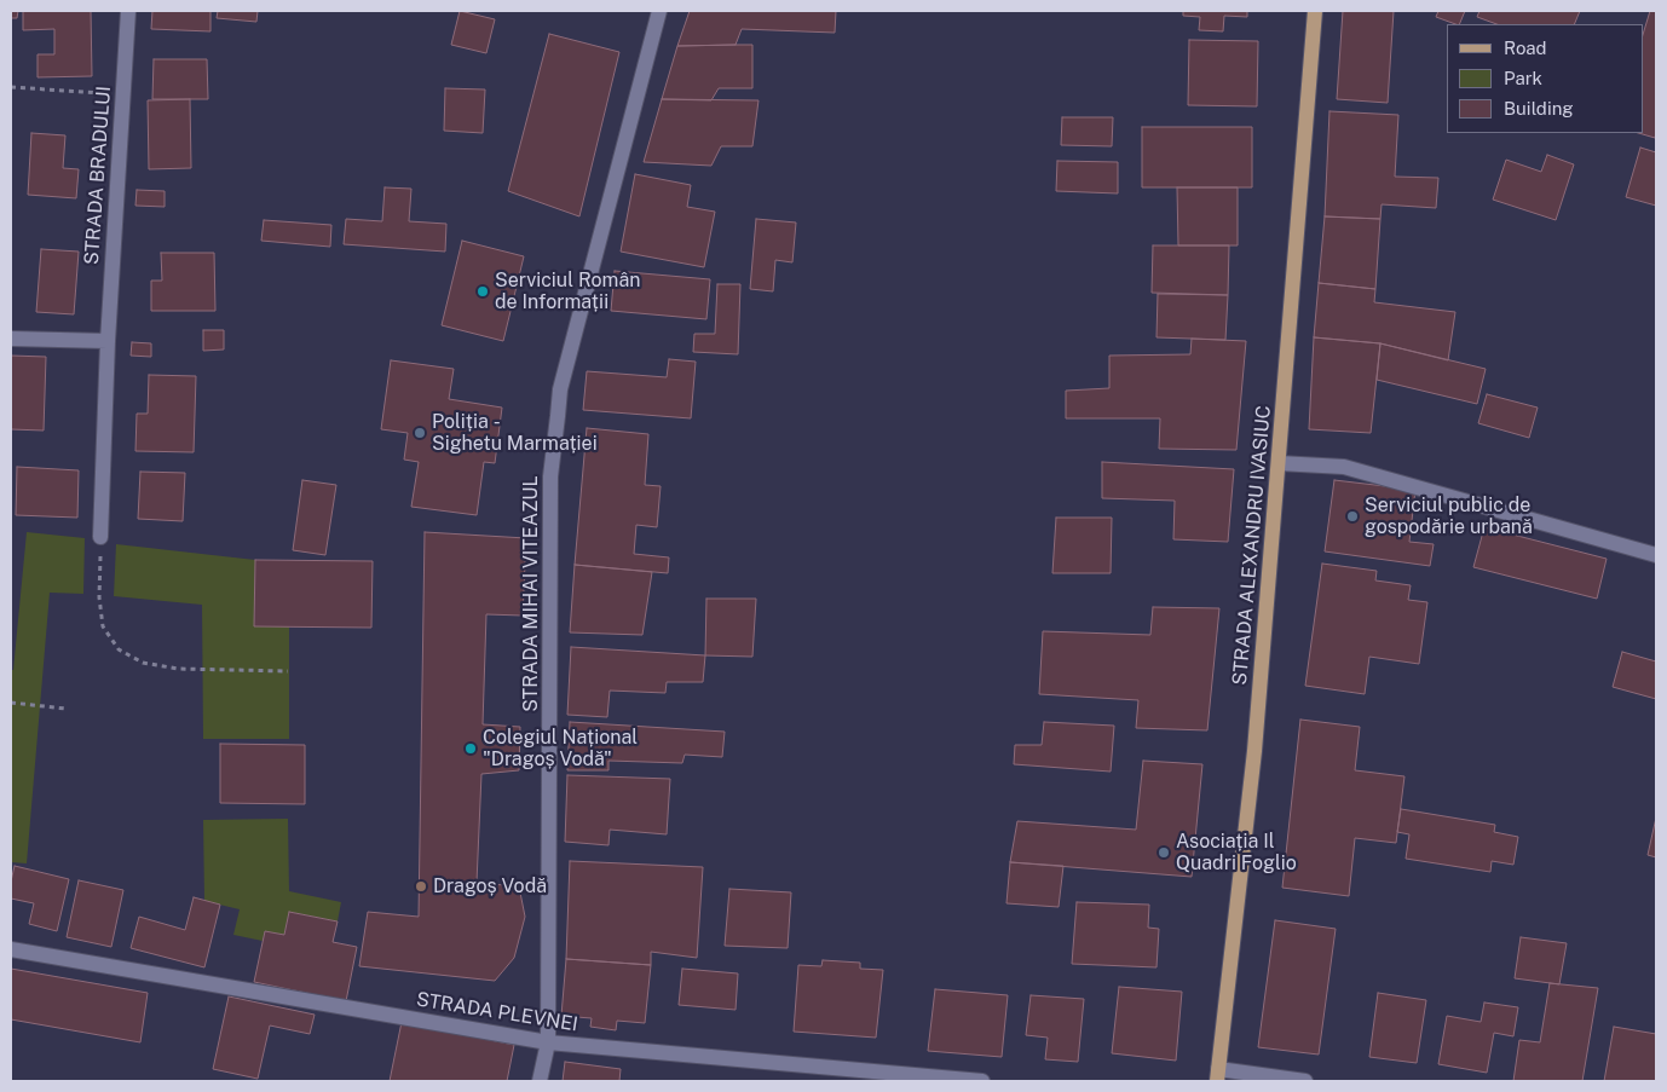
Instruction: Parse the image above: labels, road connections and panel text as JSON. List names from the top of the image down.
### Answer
{
  "streets": {
    "main road": ["STRADA ALEXANDRU IVASIUC"],
    "street": ["STRADA BRADULUI", "STRADA MIHAI VITEAZUL", "STRADA PLEVNEI"]
  },
  "crossings": [
    ["STRADA MIHAI VITEAZUL", "STRADA PLEVNEI"]
  ],
  "places": [
    "Serviciul Român de Informații",
    "Poliția - Sighetu Marmației",
    "Serviciul public de gospodărie urbană",
    "Colegiul Național \"Dragoș Vodă\"",
    "Asociația Il Quadri Foglio",
    "Dragoș Vodă"
  ],
  "legend": ["Road", "Park", "Building"]
}
